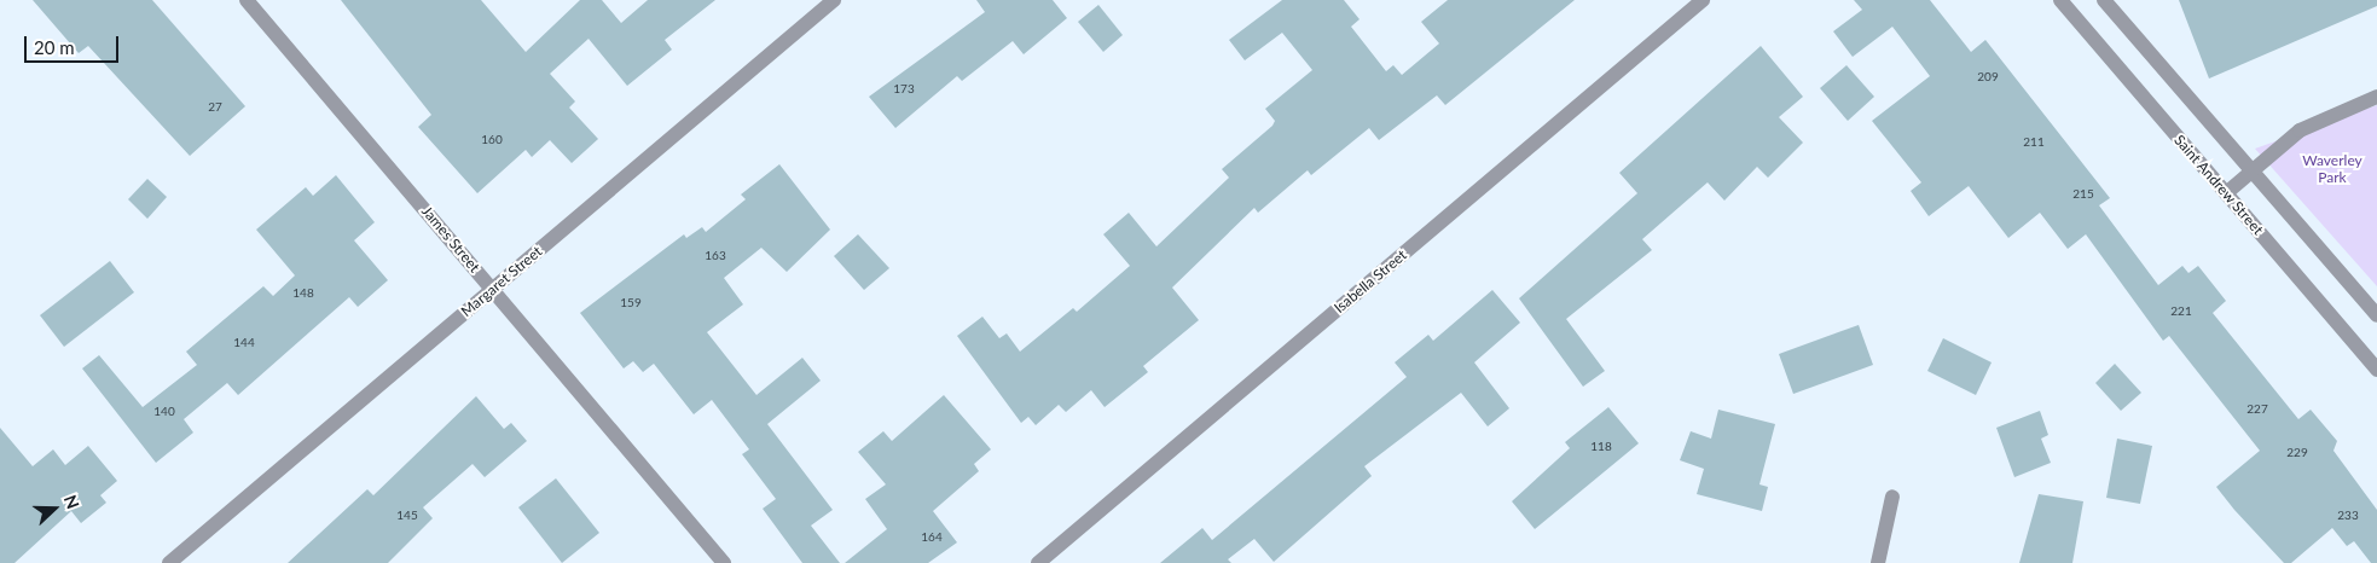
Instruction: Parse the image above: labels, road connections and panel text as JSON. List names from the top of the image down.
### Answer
{
  "streets": {
    "street": [
      "Saint Andrew Street",
      "James Street",
      "Margaret Street",
      "Isabella Street"
    ]
  },
  "crossings": [
    ["James Street", "Margaret Street"]
  ],
  "parks": ["Waverley Park"],
  "house_numbers": [
    "209",
    "173",
    "27",
    "160",
    "211",
    "215",
    "163",
    "148",
    "159",
    "221",
    "144",
    "227",
    "140",
    "118",
    "229",
    "145",
    "233",
    "164"
  ],
  "scale_bar": "20 m",
  "north": "right"
}
